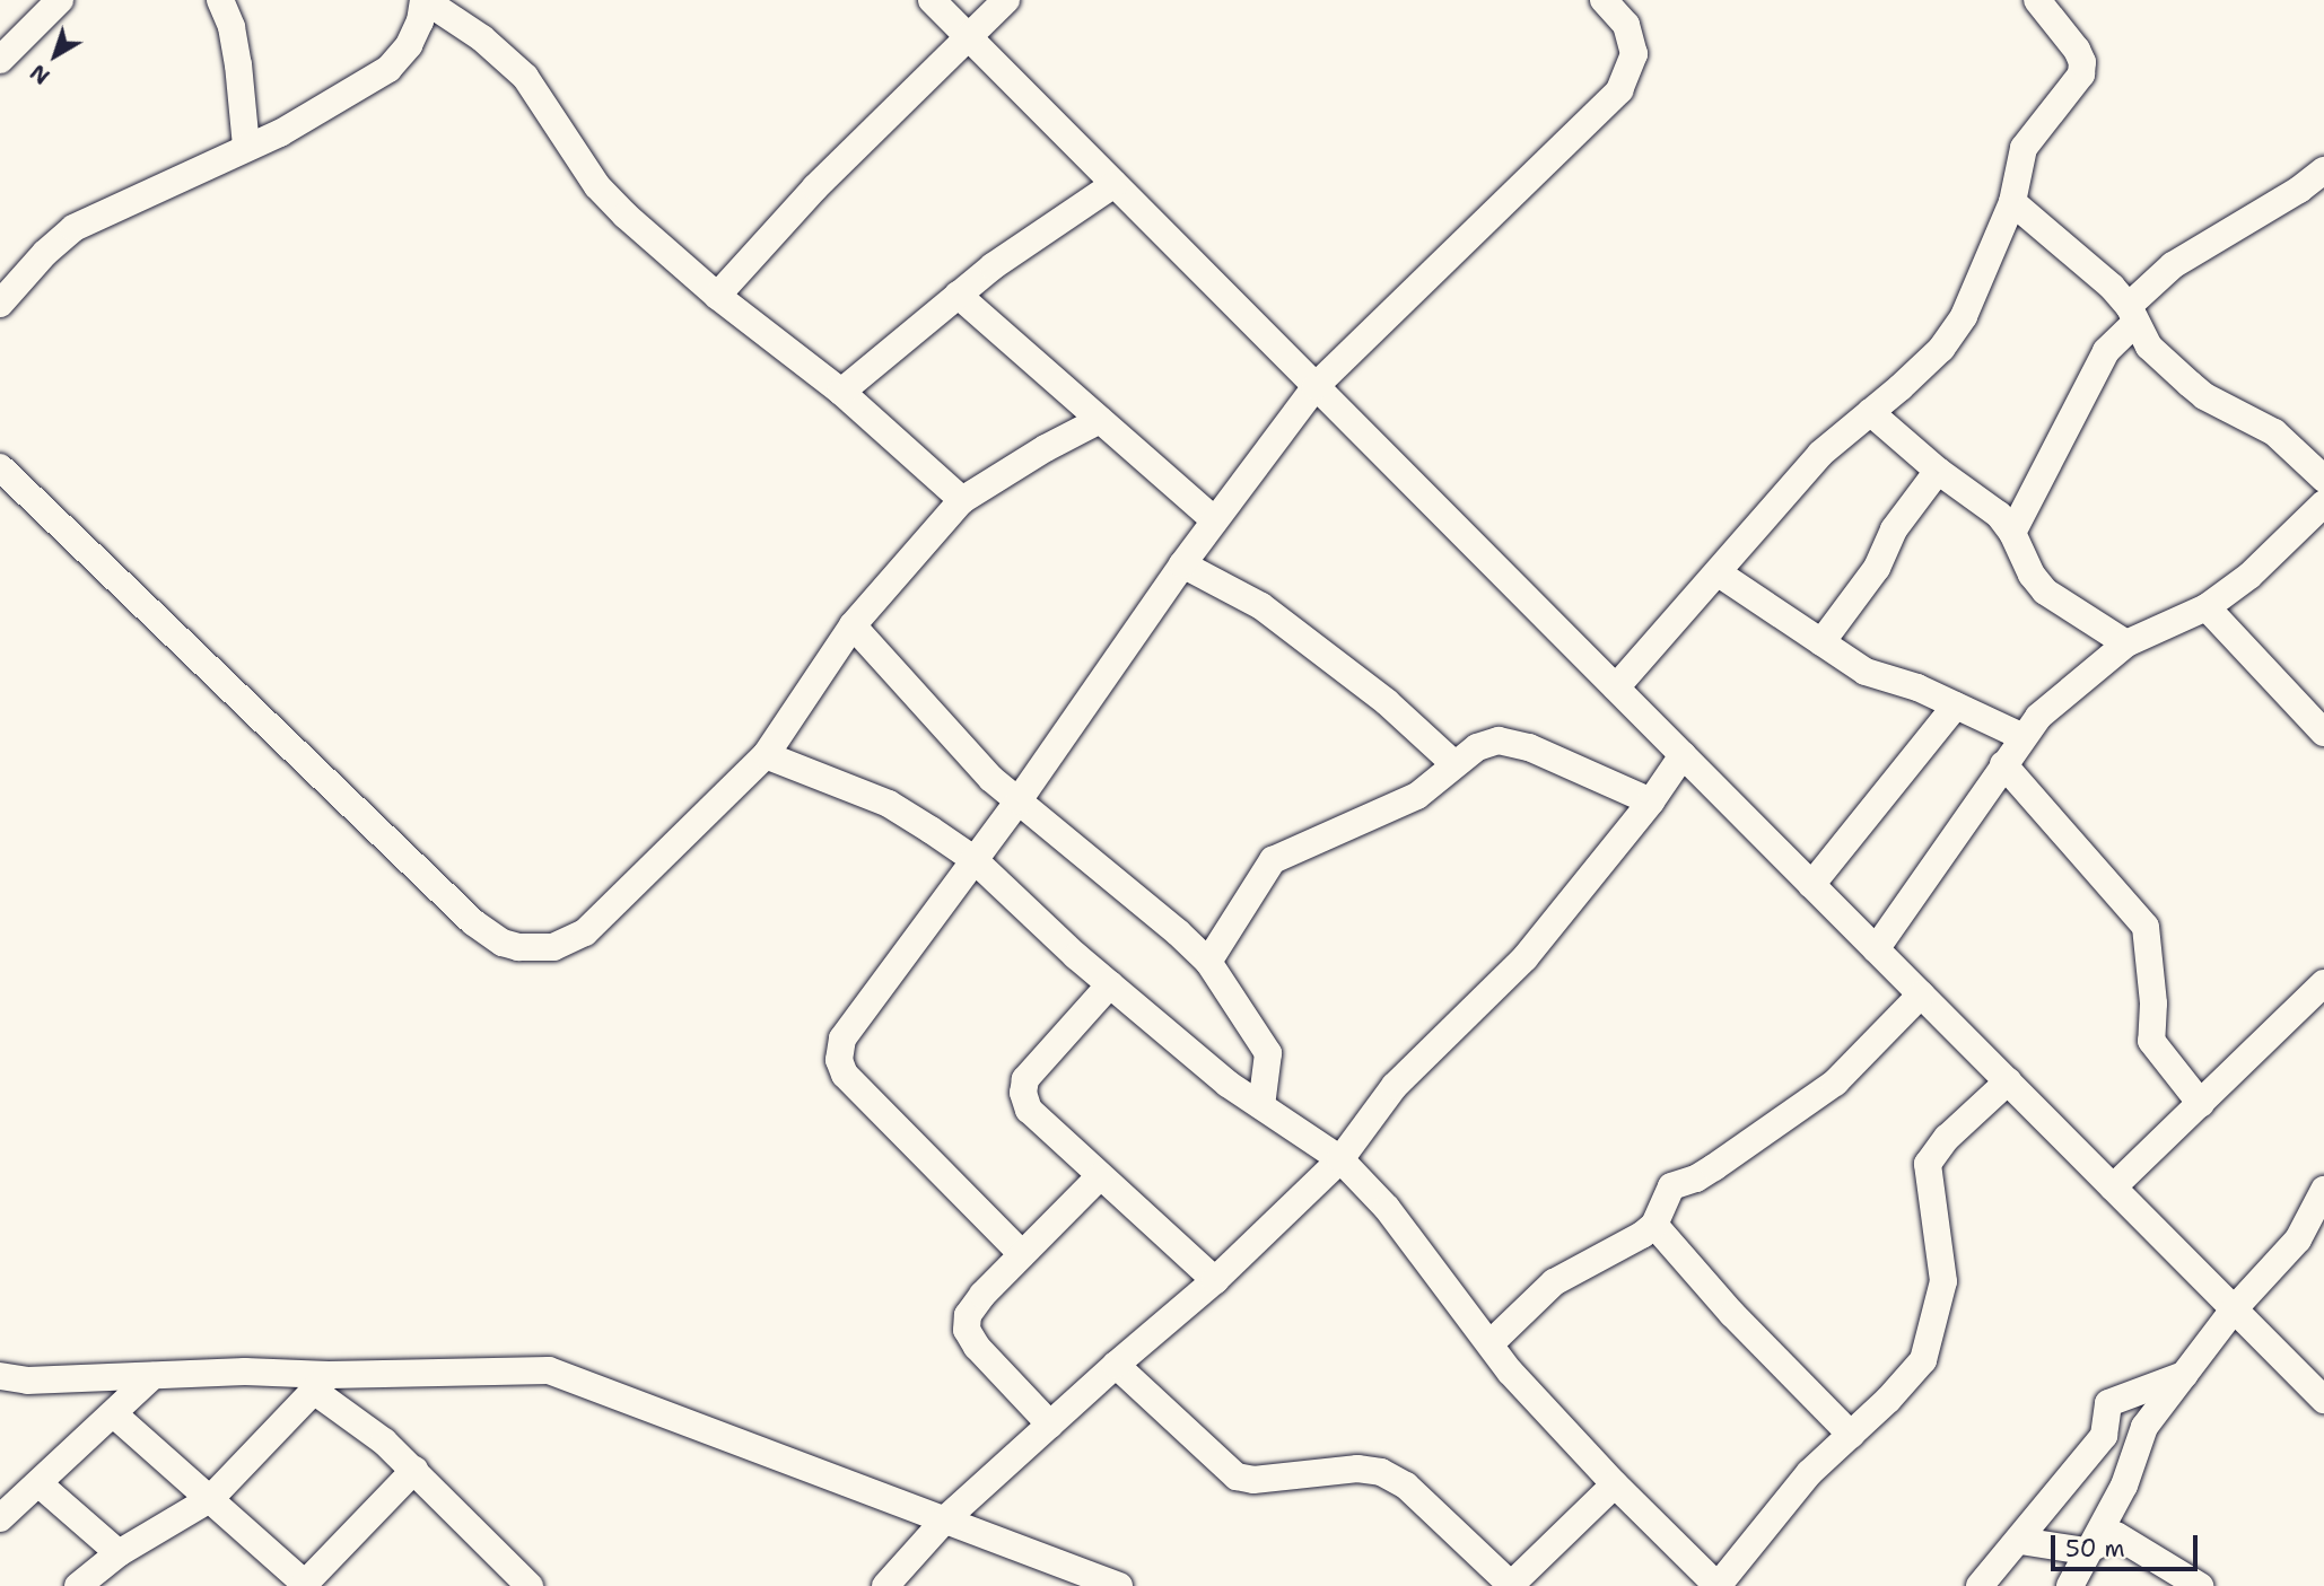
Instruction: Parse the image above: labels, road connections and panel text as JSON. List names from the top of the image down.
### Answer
{
  "scale_bar": "50 m",
  "north": "bottom left"
}
